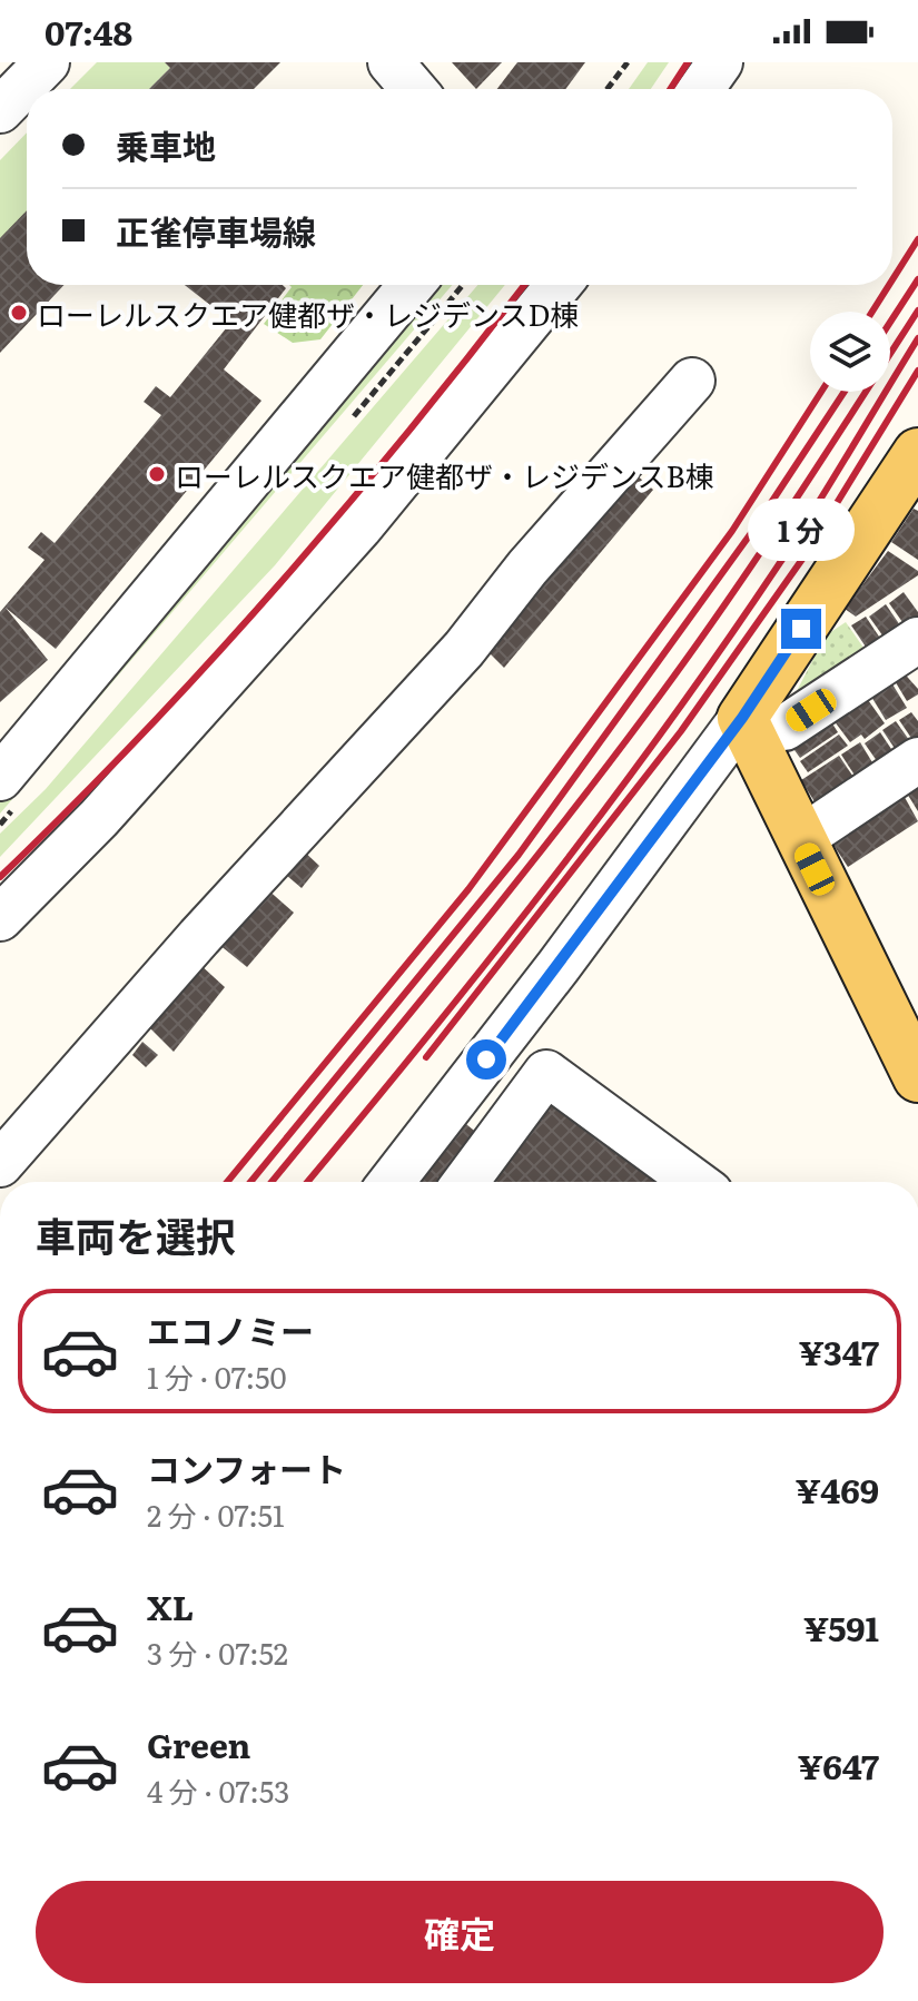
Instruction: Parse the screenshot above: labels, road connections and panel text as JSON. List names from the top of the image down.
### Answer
{
  "places": ["ローレルスクエア健都ザ・レジデンスD棟", "ローレルスクエア健都ザ・レジデンスB棟"],
  "page": {
    "status": "07:48",
    "banner": ["乗車地", "正雀停車場線"],
    "bubble": "1 分",
    "heading": "車両を選択",
    "list": [
      {
        "name": "エコノミー",
        "note": "1 分 · 07:50",
        "value": "¥347"
      },
      {
        "name": "コンフォート",
        "note": "2 分 · 07:51",
        "value": "¥469"
      },
      {
        "name": "XL",
        "note": "3 分 · 07:52",
        "value": "¥591"
      },
      {
        "name": "Green",
        "note": "4 分 · 07:53",
        "value": "¥647"
      }
    ],
    "buttons": "確定"
  }
}
